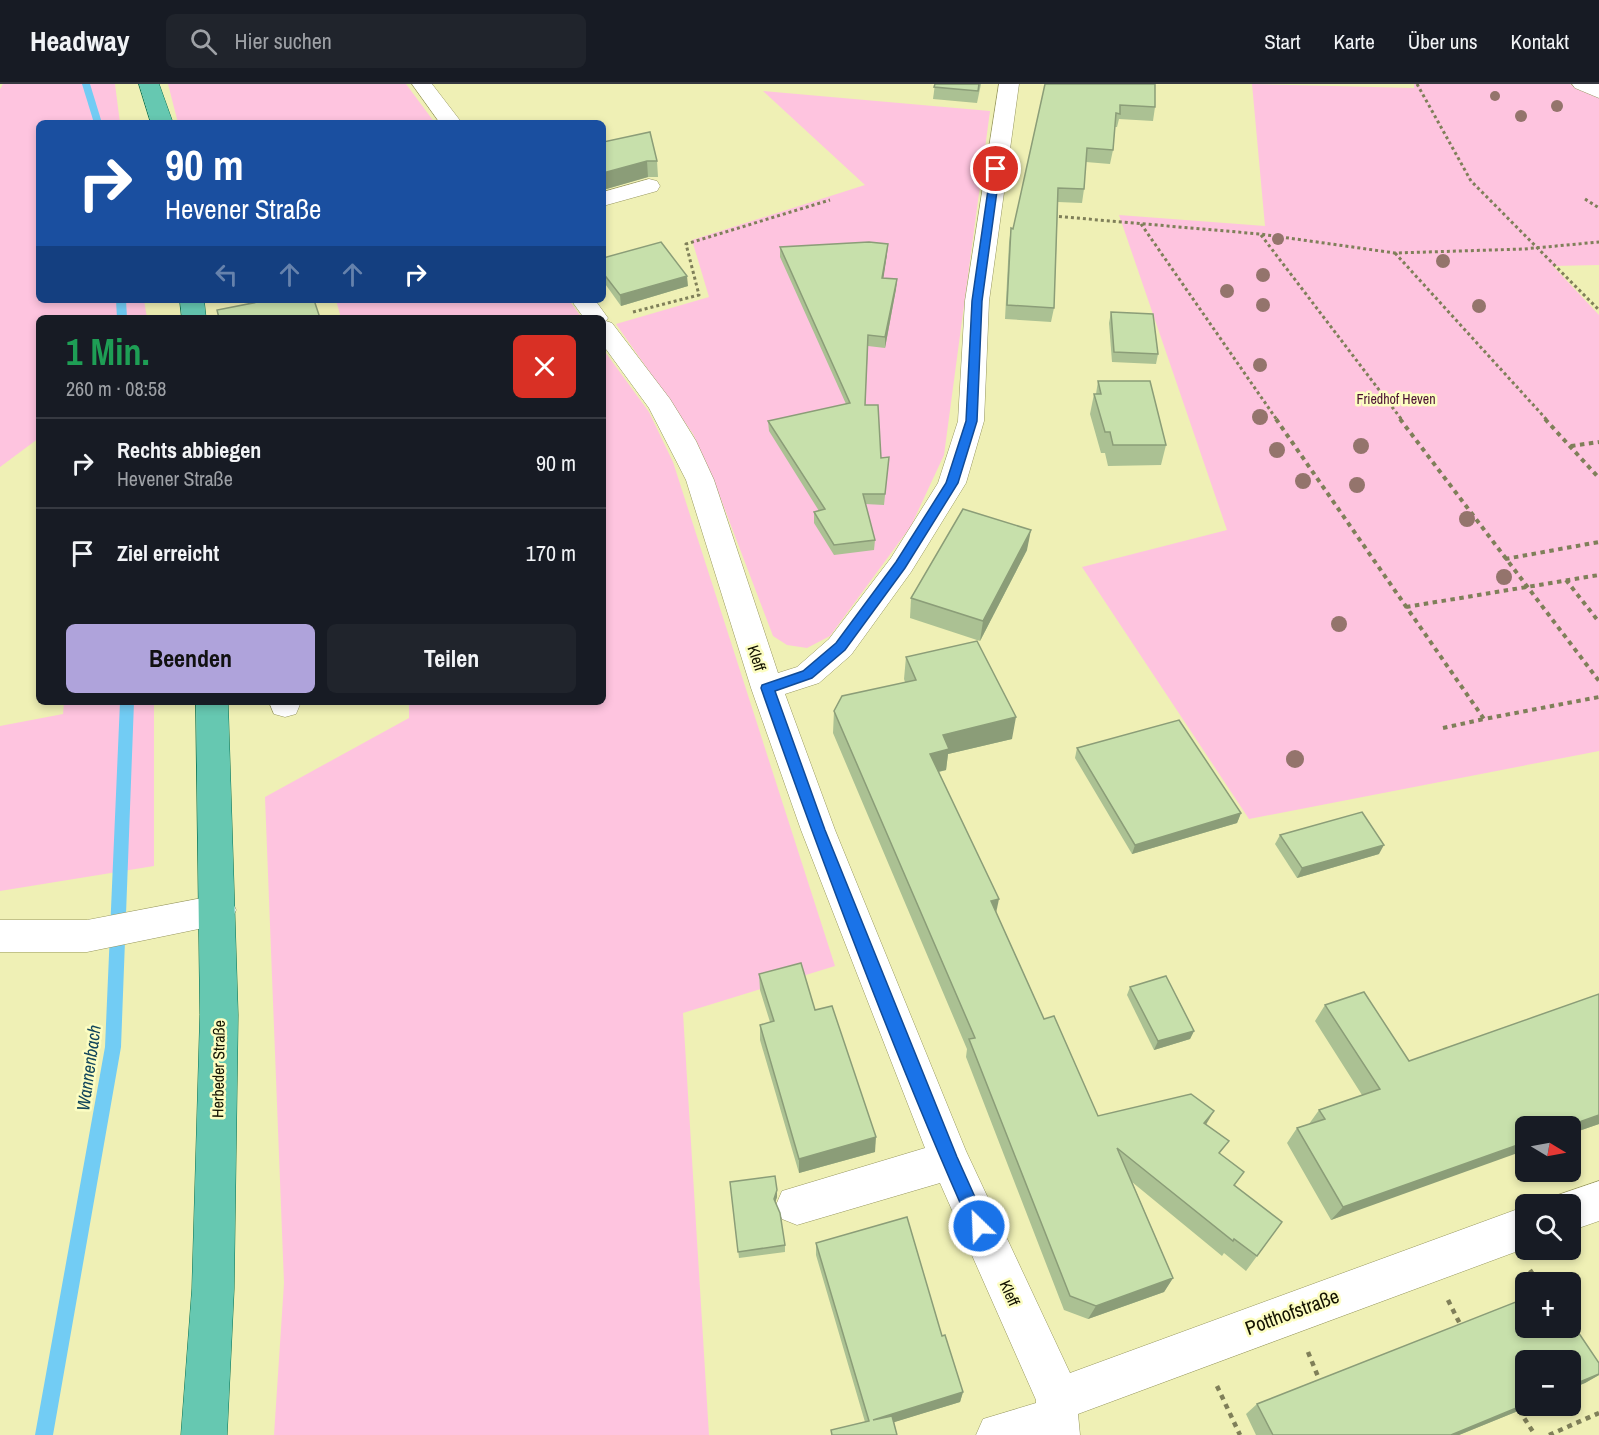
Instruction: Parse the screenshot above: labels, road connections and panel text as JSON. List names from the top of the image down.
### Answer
{
  "streets": {
    "main road": ["Herbeder Straße"],
    "street": ["Kleff", "Potthofstraße"]
  },
  "crossings": [
    ["Kleff", "Potthofstraße"]
  ],
  "water": ["Wannenbach"],
  "parks": ["Friedhof Heven"],
  "north": "right",
  "page": {
    "header": "Headway",
    "search": "Hier suchen",
    "nav": [
      "Start",
      "Karte",
      "Über uns",
      "Kontakt"
    ],
    "turn": ["90 m", "Hevener Straße"],
    "heading": ["1 Min.", "260 m · 08:58"],
    "list": [
      {
        "name": "Rechts abbiegen",
        "note": "Hevener Straße",
        "value": "90 m"
      },
      {
        "name": "Ziel erreicht",
        "value": "170 m"
      }
    ],
    "buttons": ["Beenden", "Teilen"],
    "map_buttons": ["+", "−"]
  }
}
